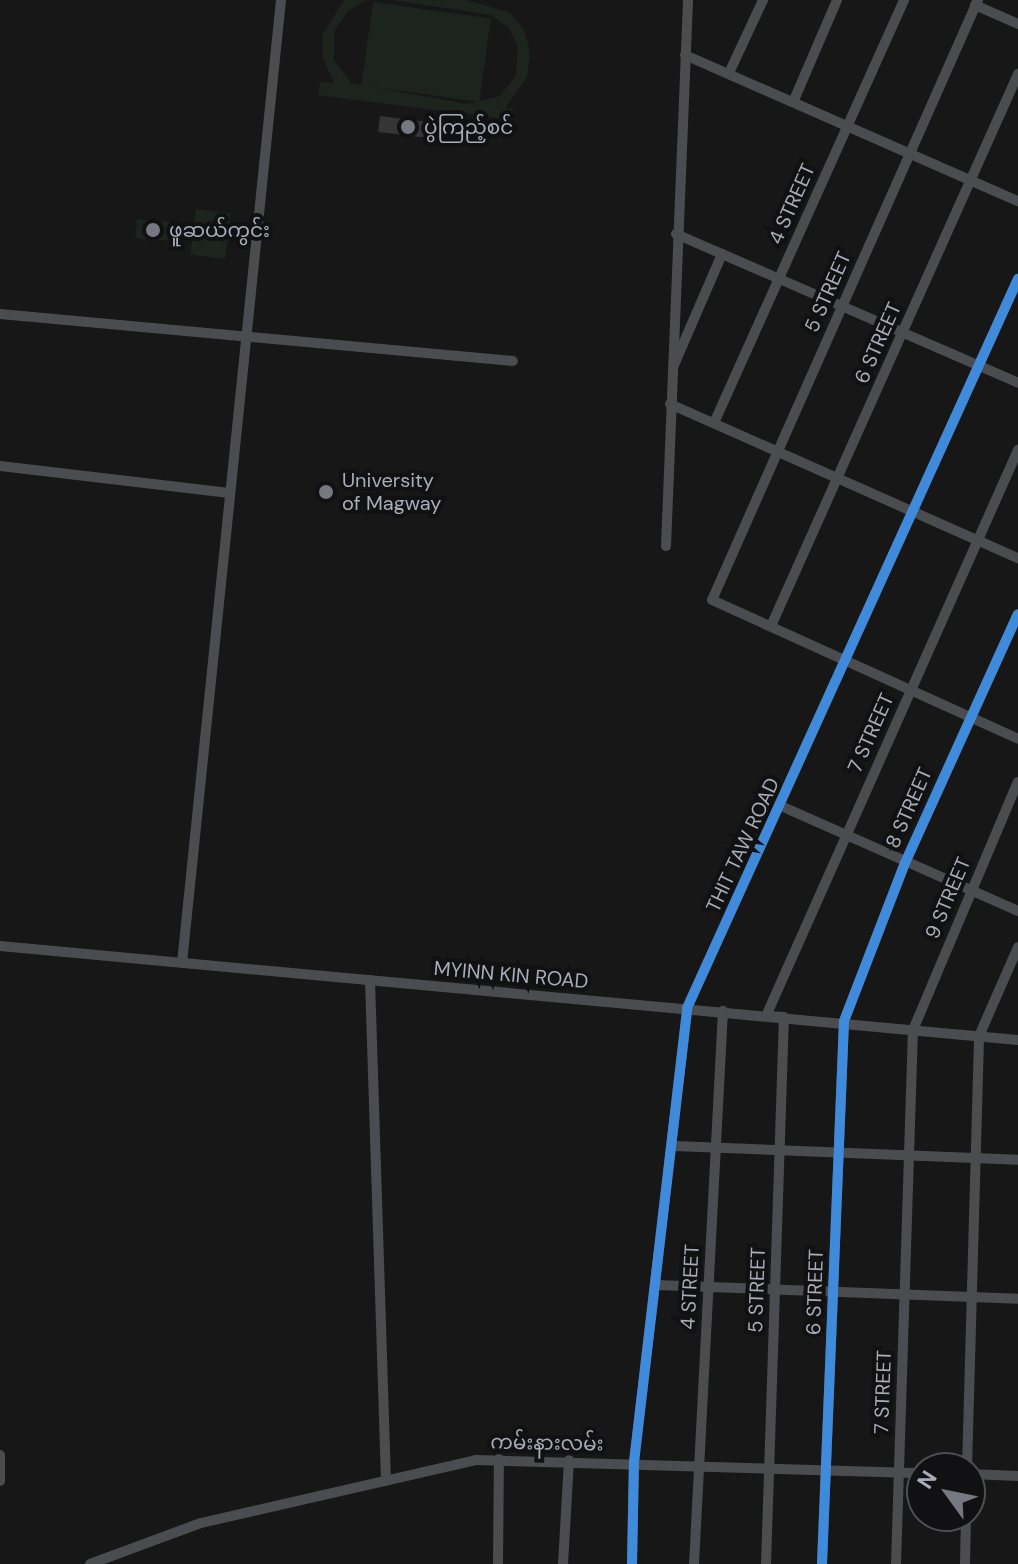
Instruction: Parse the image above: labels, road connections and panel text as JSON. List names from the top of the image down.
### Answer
{
  "streets": {
    "street": [
      "4 STREET",
      "5 STREET",
      "6 STREET",
      "7 STREET",
      "8 STREET",
      "THIT TAW ROAD",
      "9 STREET",
      "MYINN KIN ROAD",
      "ကမ်းနားလမ်း"
    ]
  },
  "crossings": [
    ["4 STREET", "MYINN KIN ROAD"],
    ["4 STREET", "ကမ်းနားလမ်း"],
    ["5 STREET", "6 STREET"],
    ["5 STREET", "MYINN KIN ROAD"],
    ["5 STREET", "ကမ်းနားလမ်း"],
    ["6 STREET", "8 STREET"],
    ["6 STREET", "MYINN KIN ROAD"],
    ["6 STREET", "ကမ်းနားလမ်း"],
    ["7 STREET", "9 STREET"],
    ["7 STREET", "MYINN KIN ROAD"],
    ["7 STREET", "ကမ်းနားလမ်း"],
    ["8 STREET", "MYINN KIN ROAD"],
    ["THIT TAW ROAD", "MYINN KIN ROAD"],
    ["THIT TAW ROAD", "ကမ်းနားလမ်း"],
    ["9 STREET", "MYINN KIN ROAD"]
  ],
  "places": ["ပွဲကြည့်စင်", "ဖူဆယ်ကွင်း", "University of Magway"],
  "north": "top left"
}
